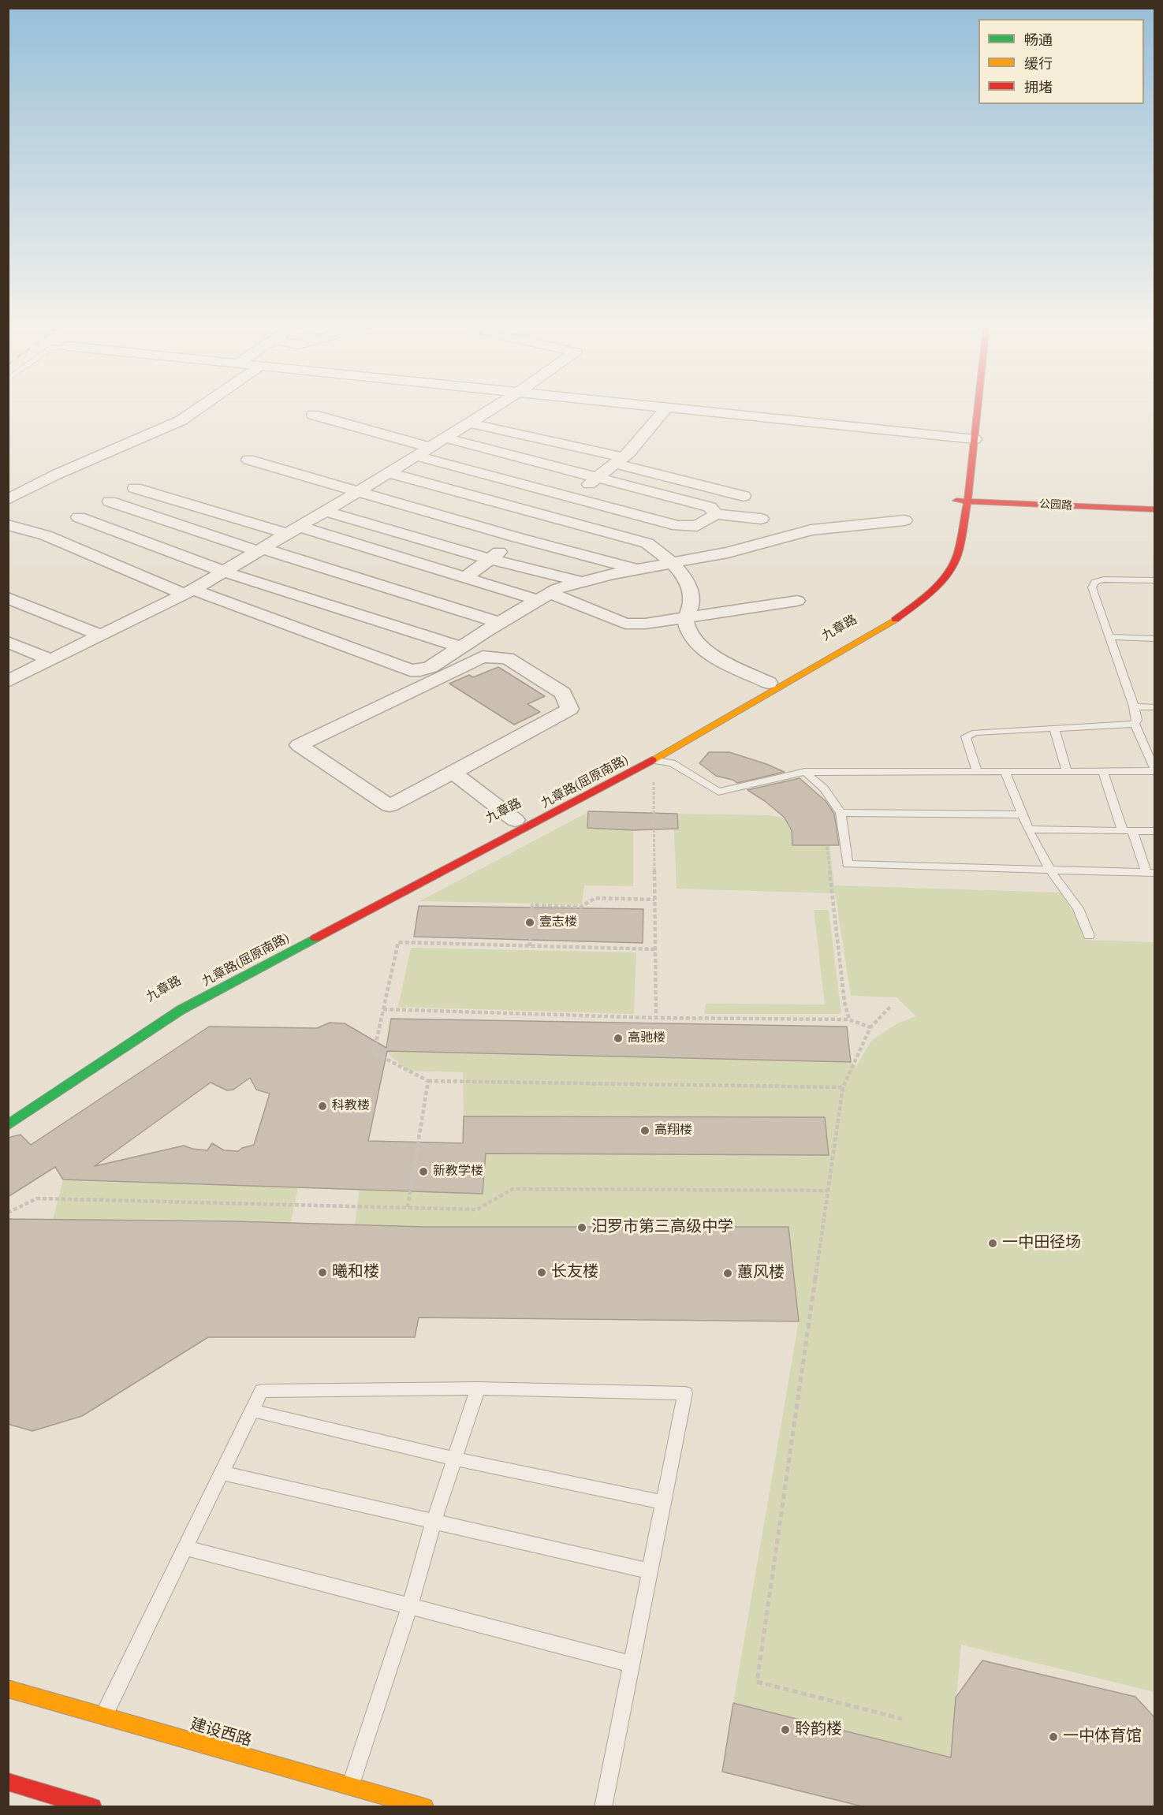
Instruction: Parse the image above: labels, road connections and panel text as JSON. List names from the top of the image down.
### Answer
{
  "streets": {
    "street": [
      "公园路",
      "九章路",
      "九章路(屈原南路)",
      "建设西路"
    ]
  },
  "crossings": [
    ["公园路", "九章路(屈原南路)"]
  ],
  "places": [
    "壹志楼",
    "高驰楼",
    "科教楼",
    "高翔楼",
    "新教学楼",
    "汨罗市第三高级中学",
    "一中田径场",
    "曦和楼",
    "长友楼",
    "蕙风楼",
    "聆韵楼",
    "一中体育馆"
  ],
  "legend": ["畅通", "缓行", "拥堵"]
}
